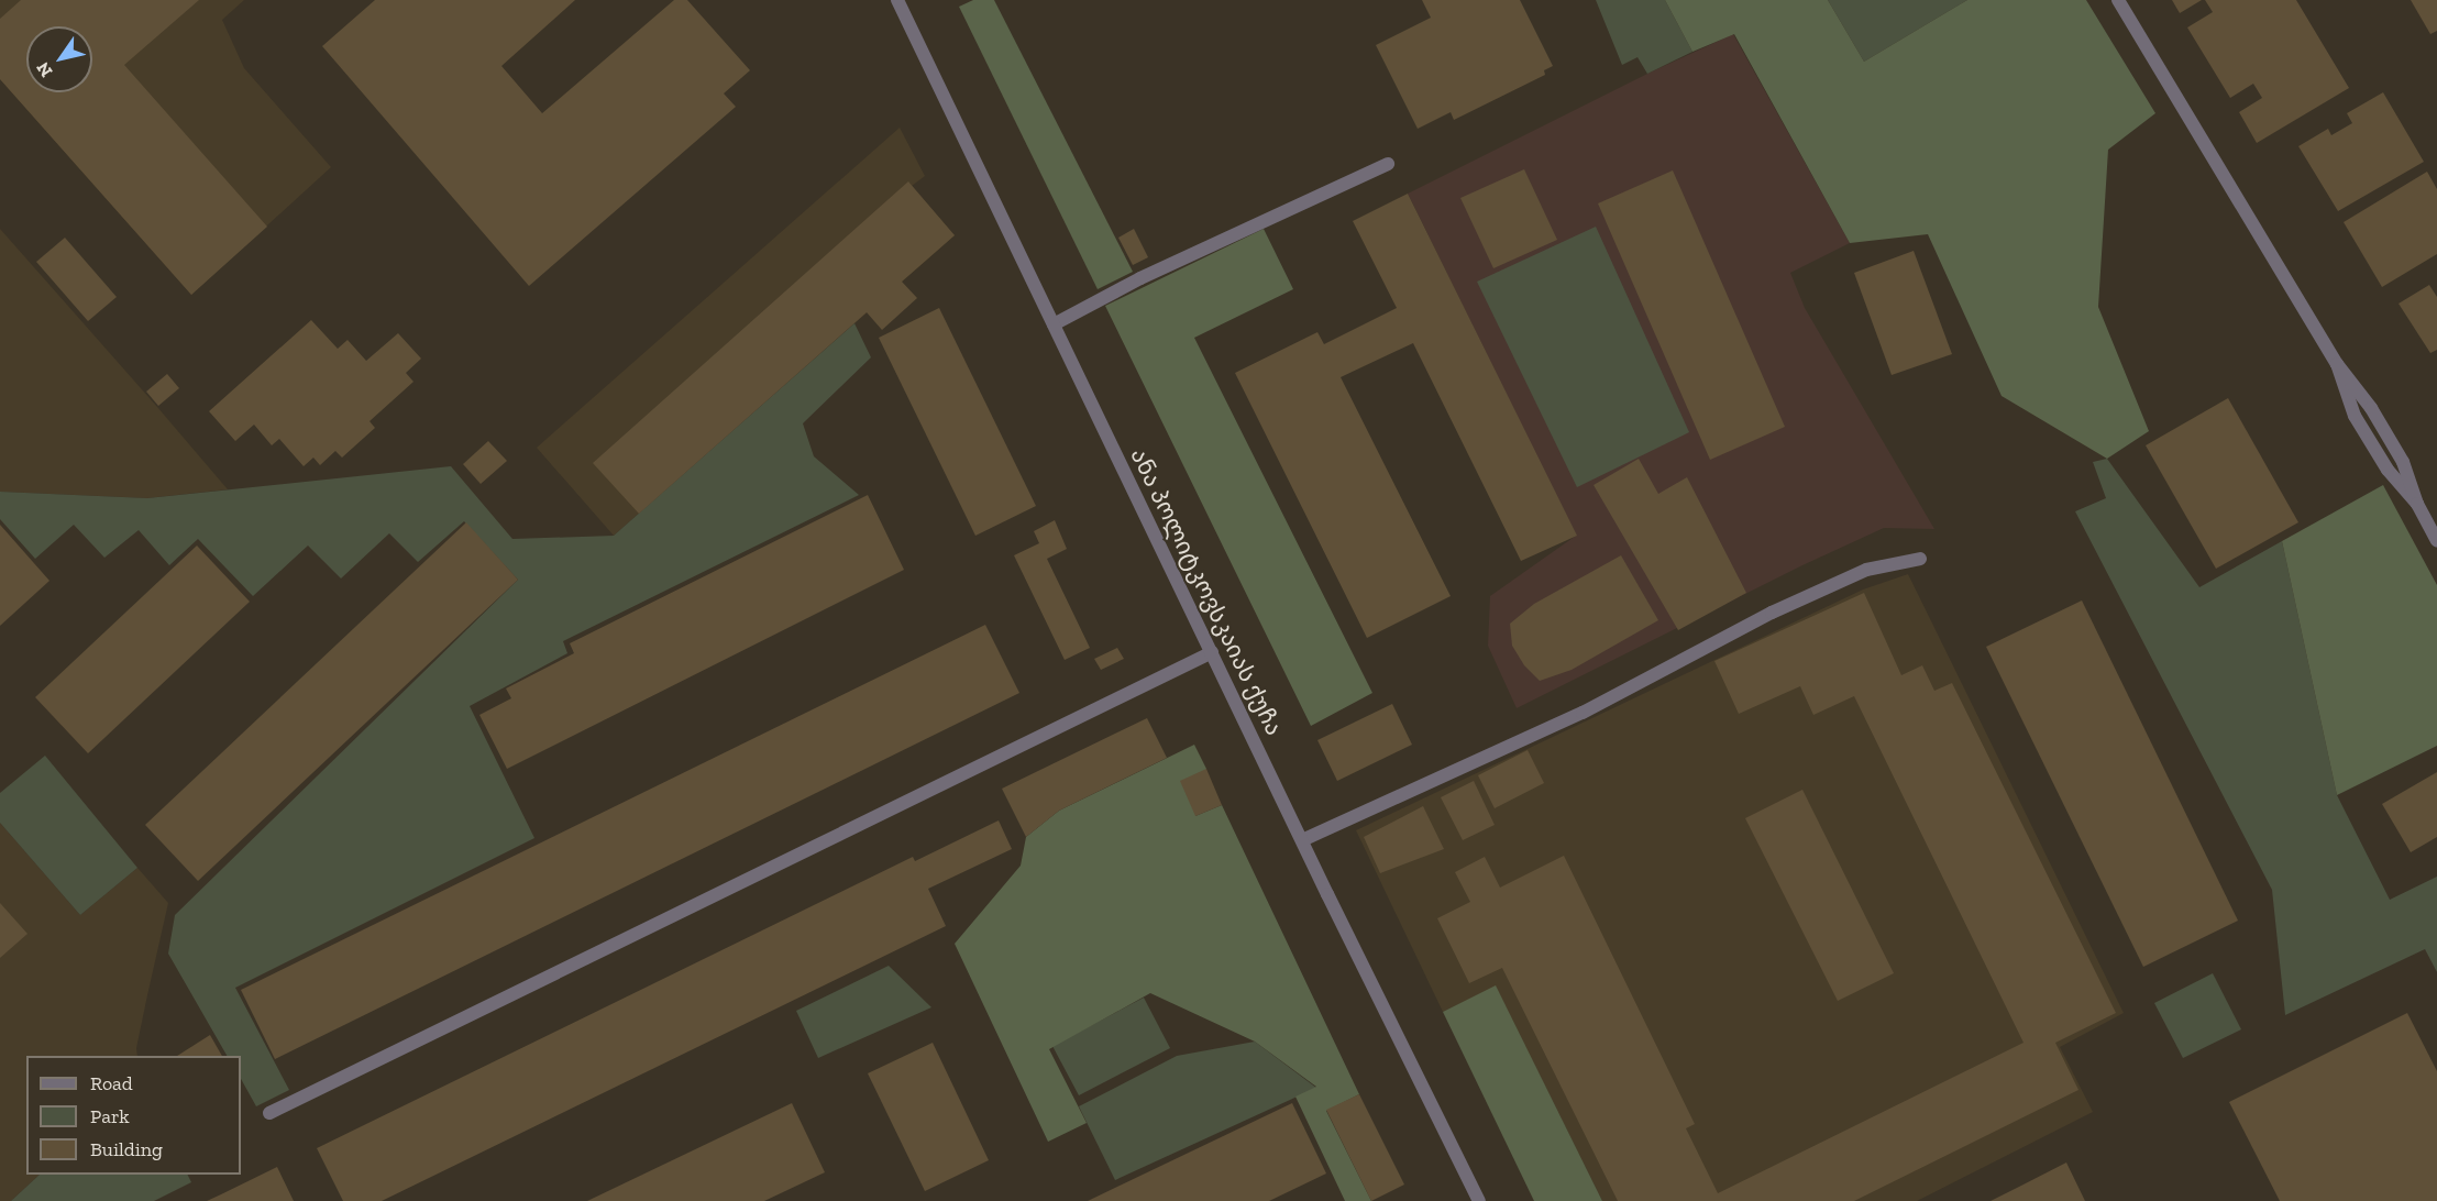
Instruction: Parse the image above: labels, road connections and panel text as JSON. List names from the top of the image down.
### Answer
{
  "streets": {
    "street": ["ანა პოლიტკოვსკაიას ქუჩა"]
  },
  "legend": ["Road", "Park", "Building"],
  "north": "bottom left"
}
